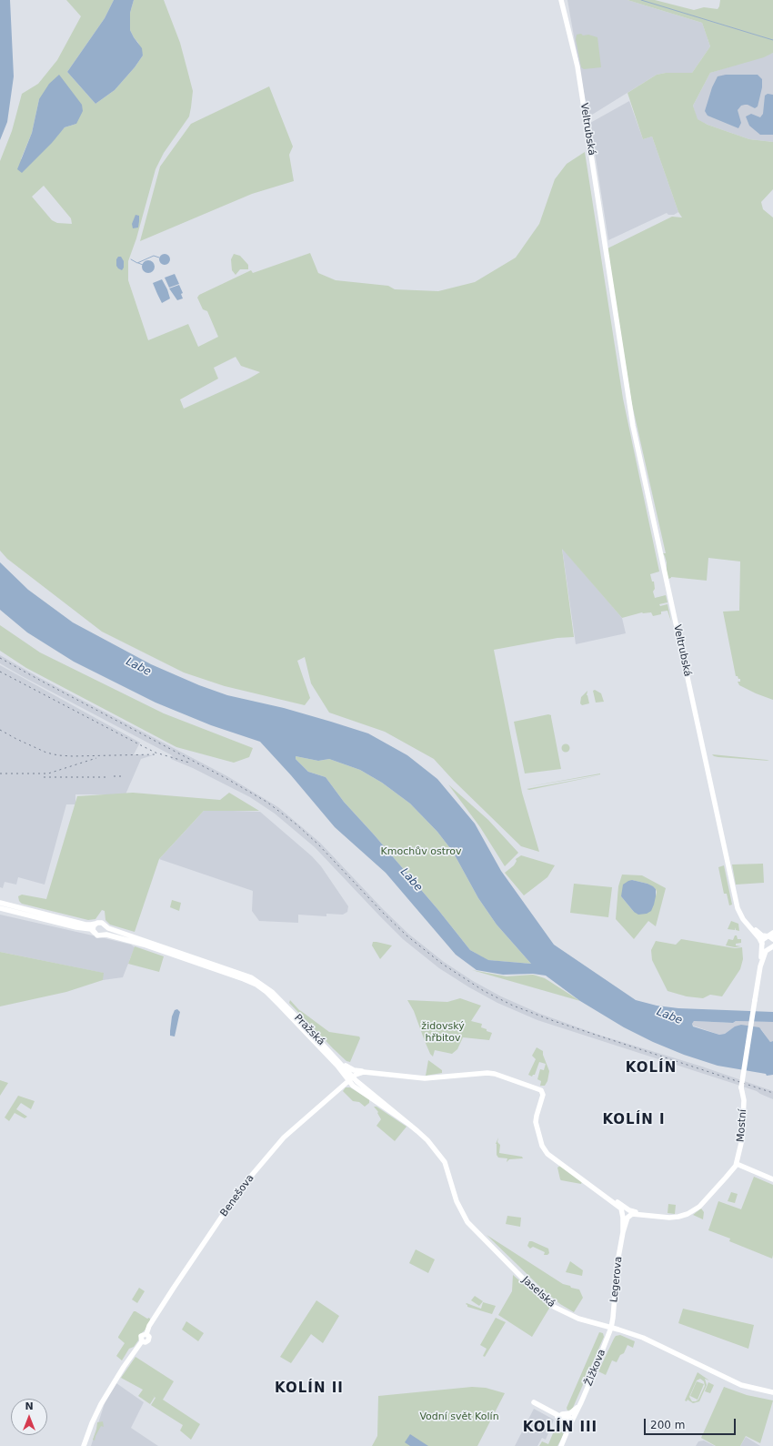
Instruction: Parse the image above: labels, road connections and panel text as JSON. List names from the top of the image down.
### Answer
{
  "streets": {
    "street": [
      "Veltrubská",
      "Pražská",
      "Mostní",
      "Benešova",
      "Legerova",
      "Jaselská",
      "Žižkova"
    ]
  },
  "crossings": [
    ["Pražská", "Benešova"],
    ["Pražská", "Jaselská"],
    ["Benešova", "Jaselská"],
    ["Legerova", "Jaselská"],
    ["Legerova", "Žižkova"],
    ["Jaselská", "Žižkova"]
  ],
  "districts": [
    "KOLÍN",
    "KOLÍN I",
    "KOLÍN II",
    "KOLÍN III"
  ],
  "water": ["Labe"],
  "parks": ["Kmochův ostrov", "židovský hřbitov", "Vodní svět Kolín"],
  "scale_bar": "200 m",
  "north": "top"
}
